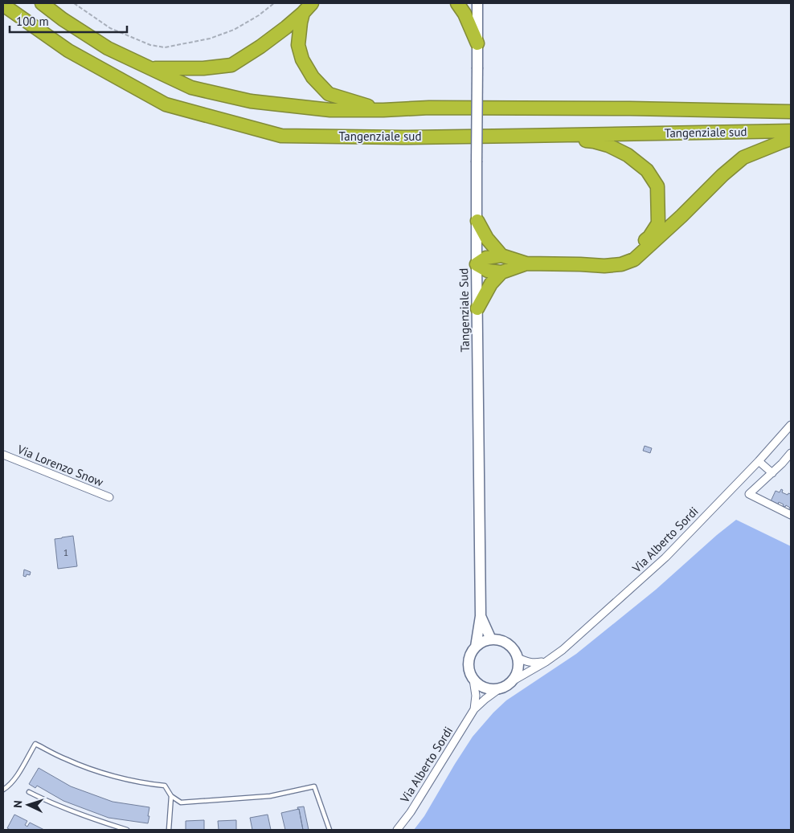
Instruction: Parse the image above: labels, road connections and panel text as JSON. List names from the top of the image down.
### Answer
{
  "streets": {
    "highway": ["Tangenziale sud"],
    "street": ["Tangenziale Sud", "Via Lorenzo Snow", "Via Alberto Sordi"]
  },
  "crossings": [
    ["Tangenziale Sud", "Via Alberto Sordi"]
  ],
  "house_numbers": ["1"],
  "scale_bar": "100 m",
  "north": "left"
}
